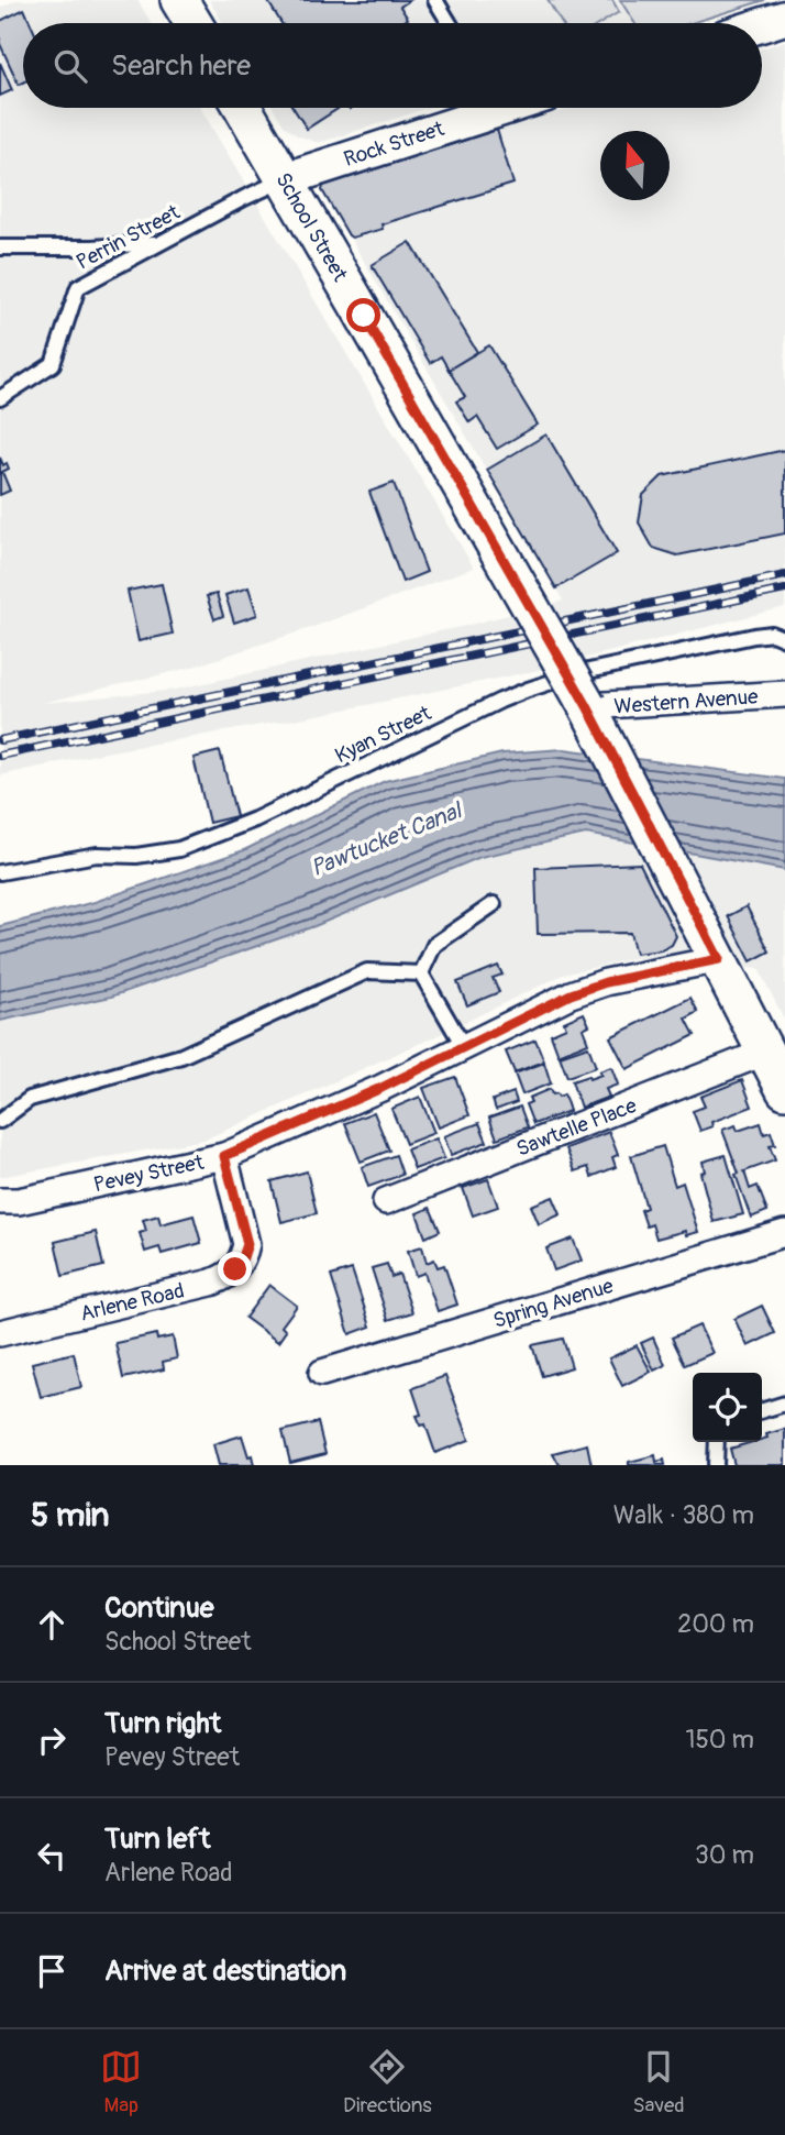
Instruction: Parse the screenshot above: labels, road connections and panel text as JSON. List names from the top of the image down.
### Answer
{
  "streets": {
    "main road": ["School Street"],
    "street": [
      "Rock Street",
      "Western Avenue",
      "Sawtelle Place",
      "Pevey Street",
      "Arlene Road",
      "Spring Avenue"
    ],
    "lane": ["Perrin Street", "Kyan Street"]
  },
  "crossings": [
    ["Rock Street", "School Street"],
    ["Rock Street", "Perrin Street"],
    ["School Street", "Perrin Street"],
    ["School Street", "Western Avenue"],
    ["School Street", "Sawtelle Place"],
    ["School Street", "Pevey Street"],
    ["Pevey Street", "Arlene Road"]
  ],
  "water": ["Pawtucket Canal"],
  "north": "top",
  "page": {
    "search": "Search here",
    "heading": ["5 min", "Walk · 380 m"],
    "list": [
      ["Continue", "School Street", "200 m"],
      ["Turn right", "Pevey Street", "150 m"],
      ["Turn left", "Arlene Road", "30 m"],
      "Arrive at destination"
    ],
    "nav": ["Map", "Directions", "Saved"]
  }
}
